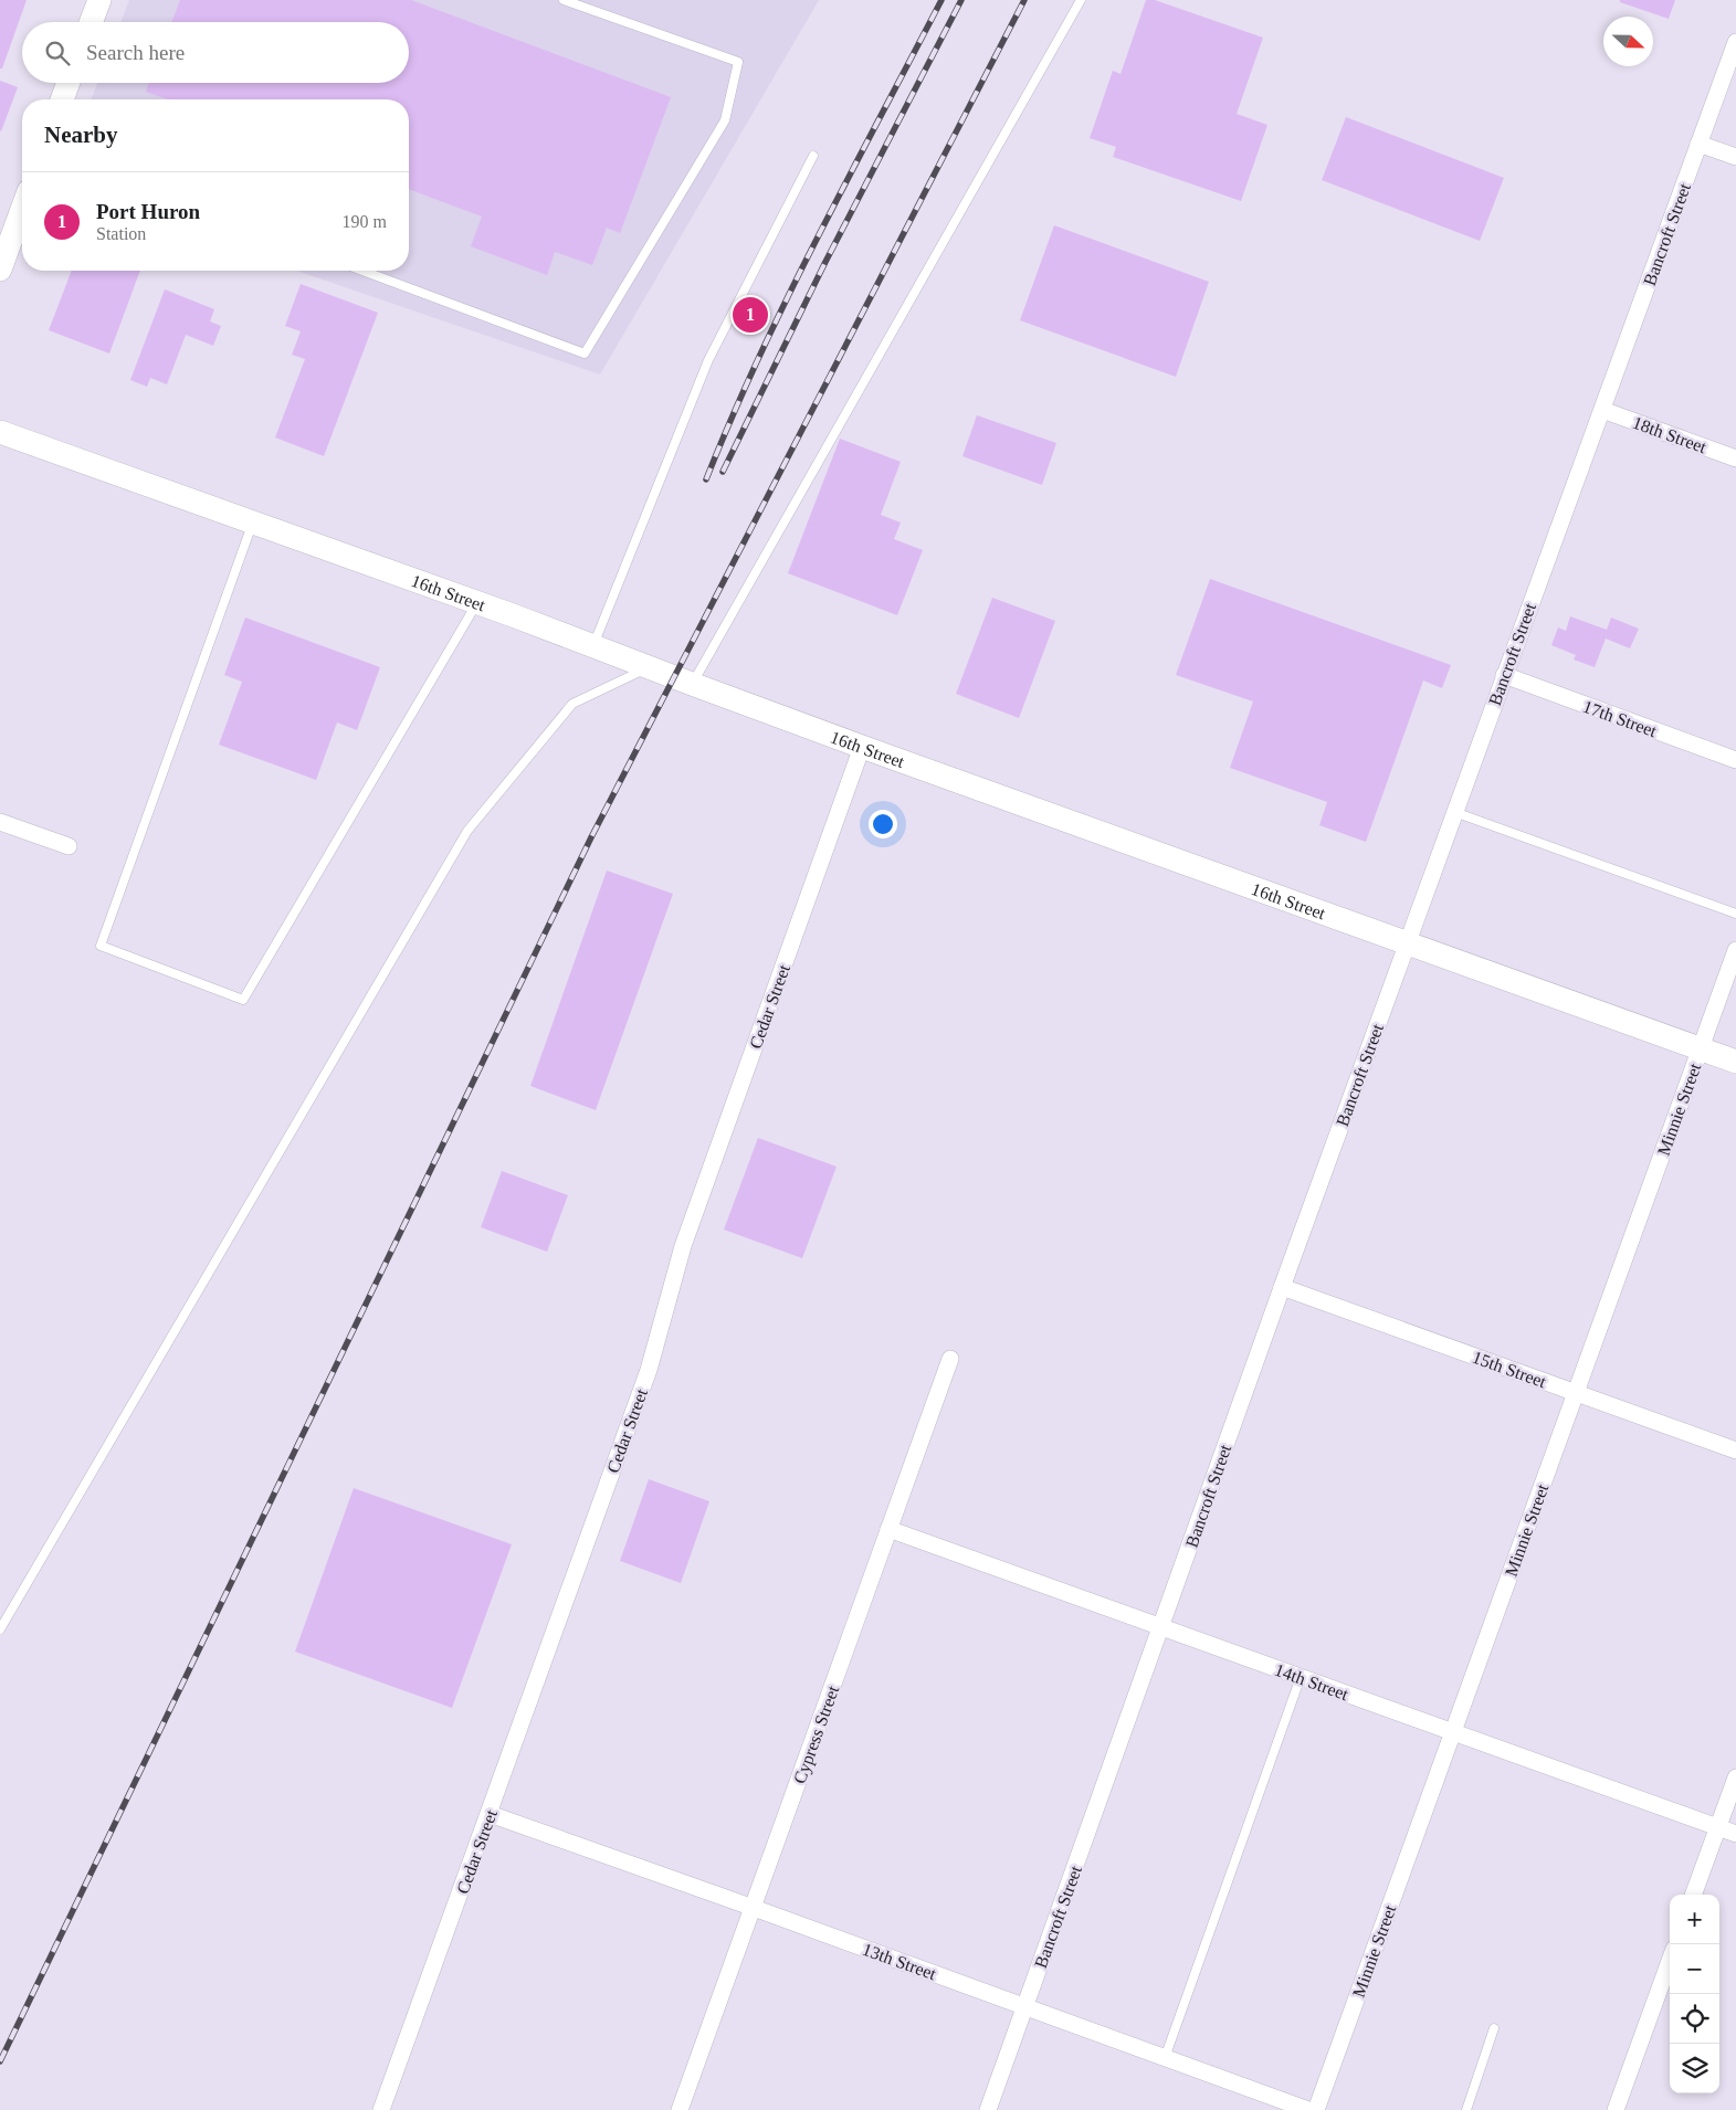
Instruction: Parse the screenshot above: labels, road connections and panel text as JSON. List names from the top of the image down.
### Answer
{
  "streets": {
    "street": [
      "Bancroft Street",
      "18th Street",
      "16th Street",
      "17th Street",
      "Cedar Street",
      "Minnie Street",
      "15th Street",
      "14th Street",
      "Cypress Street",
      "13th Street"
    ]
  },
  "crossings": [
    ["Bancroft Street", "18th Street"],
    ["Bancroft Street", "16th Street"],
    ["Bancroft Street", "17th Street"],
    ["Bancroft Street", "15th Street"],
    ["Bancroft Street", "14th Street"],
    ["Bancroft Street", "13th Street"],
    ["16th Street", "Cedar Street"],
    ["16th Street", "Minnie Street"],
    ["Cedar Street", "13th Street"],
    ["Minnie Street", "15th Street"],
    ["Minnie Street", "14th Street"],
    ["14th Street", "Cypress Street"],
    ["Cypress Street", "13th Street"]
  ],
  "north": "right",
  "page": {
    "search": "Search here",
    "heading": "Nearby",
    "list": [
      {
        "mark": "1",
        "name": "Port Huron",
        "note": "Station",
        "value": "190 m"
      }
    ],
    "pins": "1",
    "map_buttons": ["+", "−"]
  }
}
